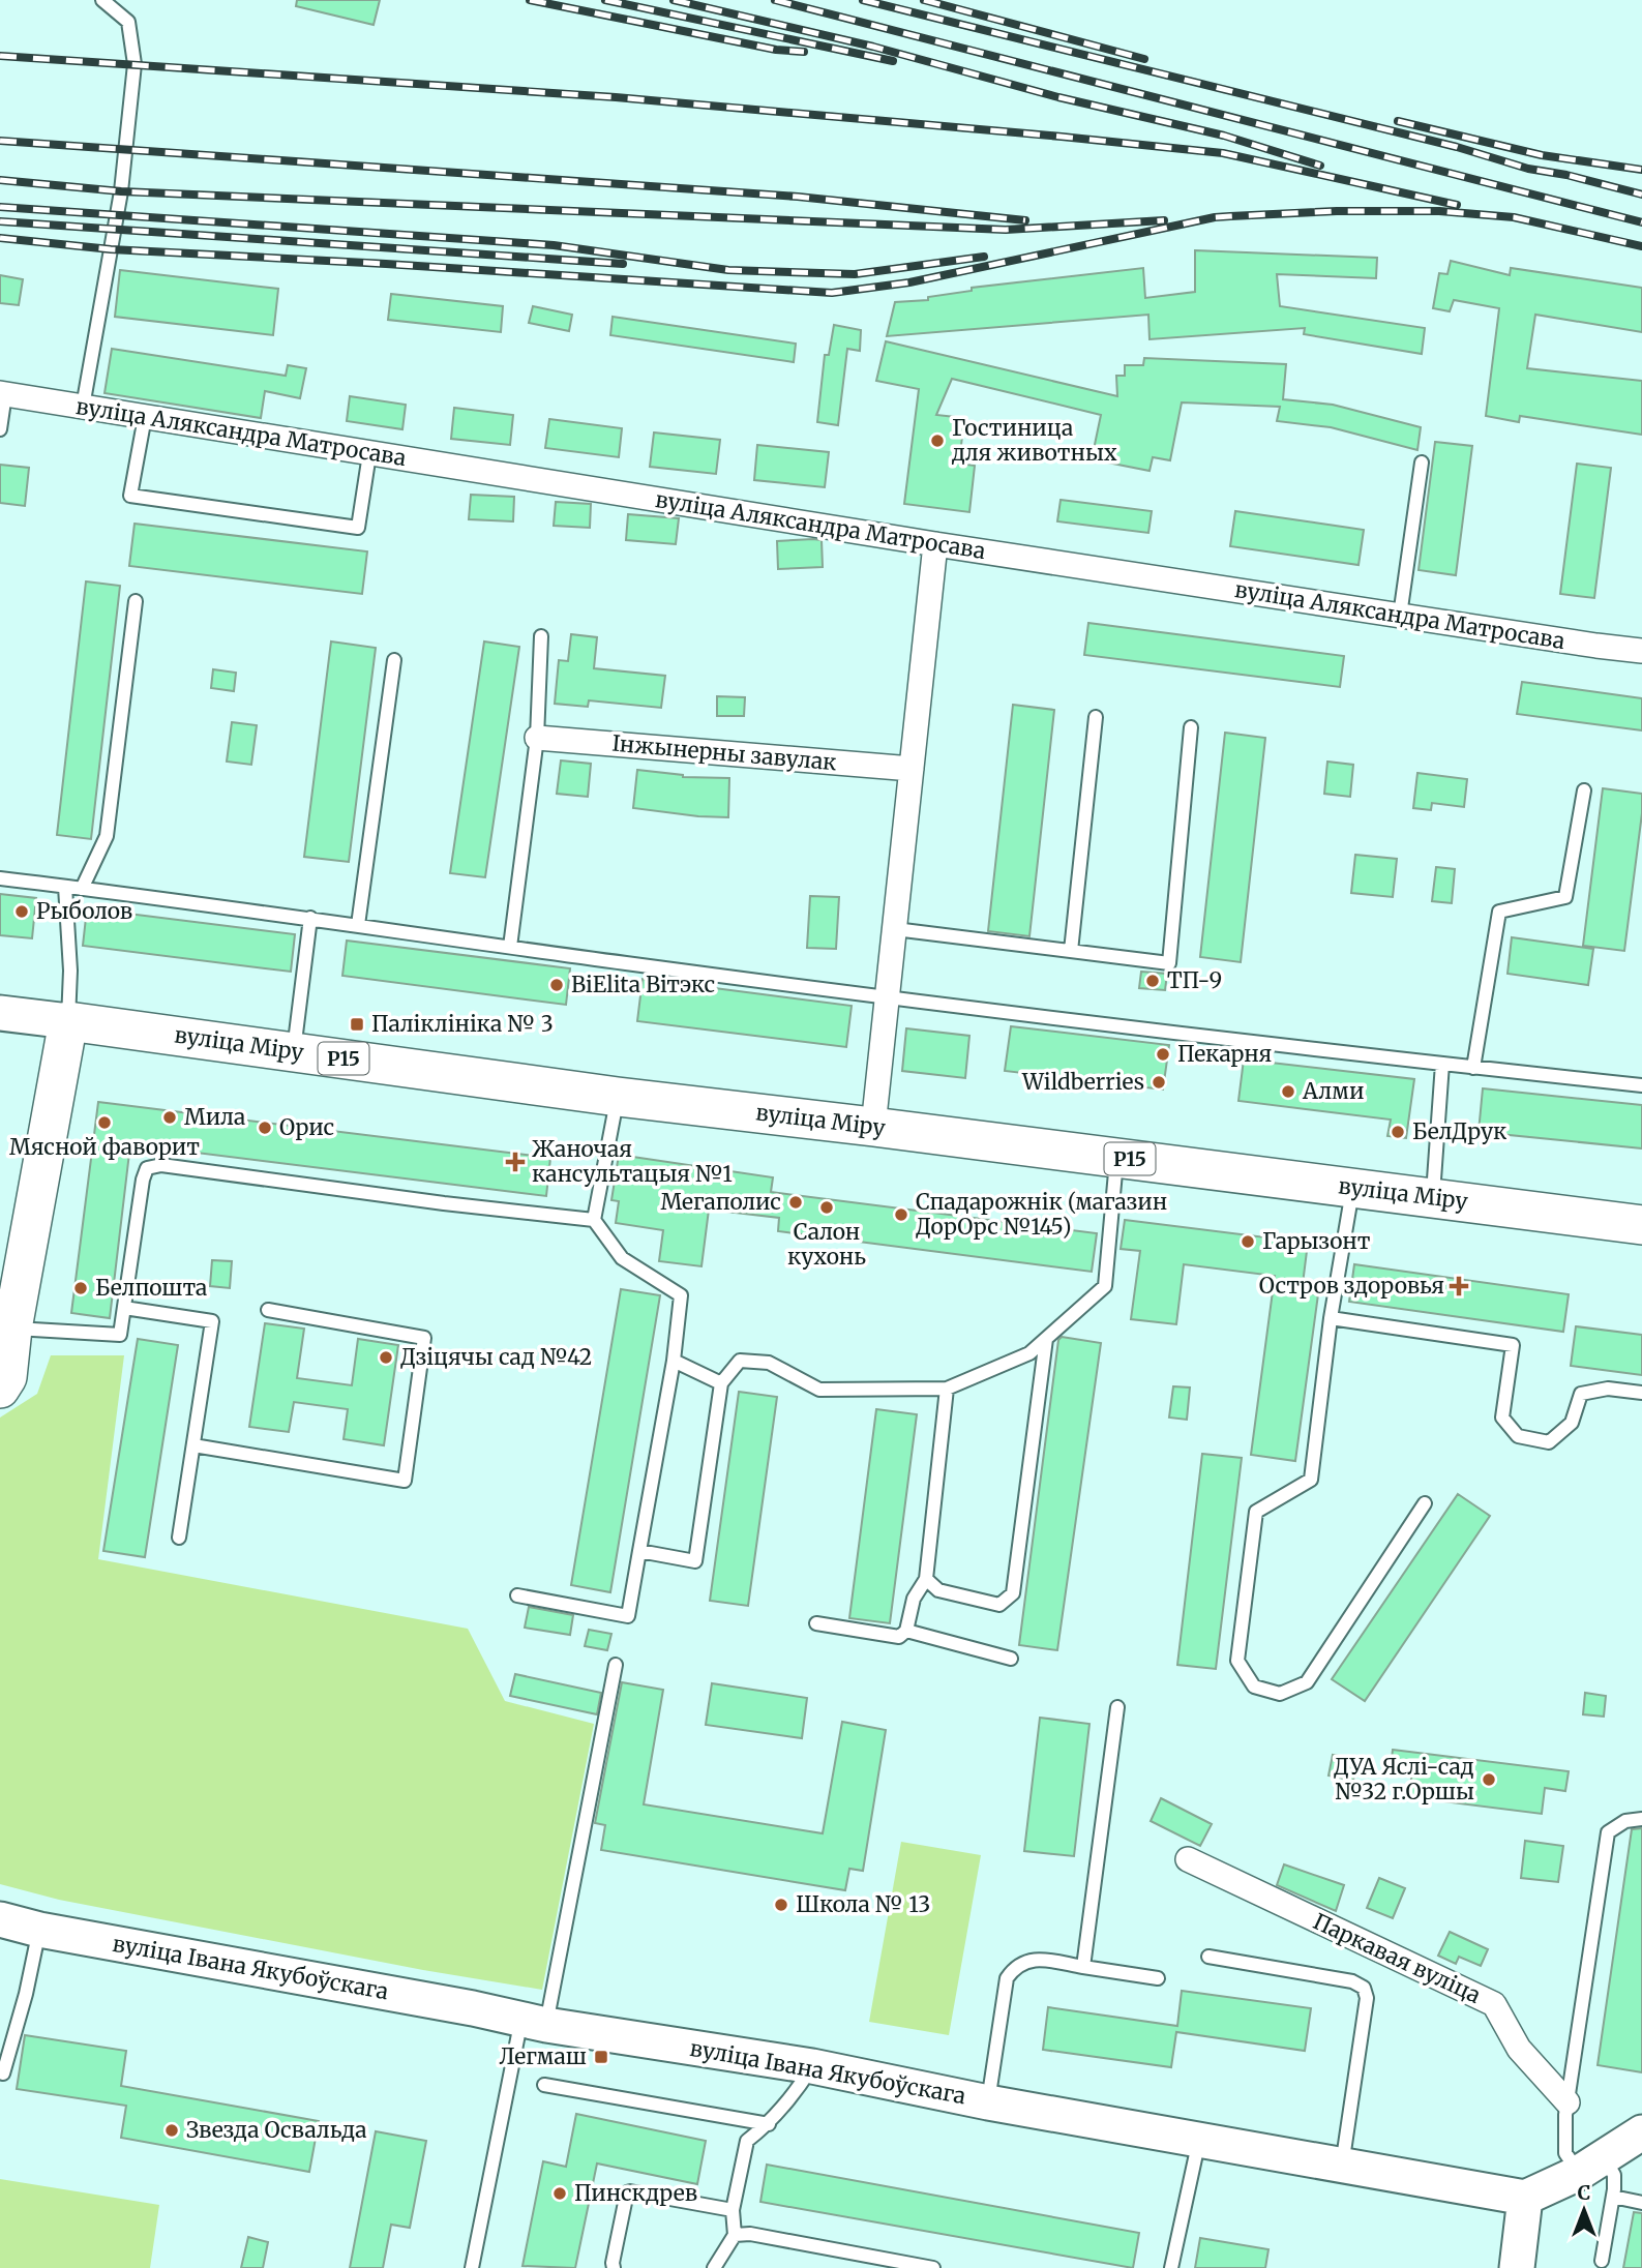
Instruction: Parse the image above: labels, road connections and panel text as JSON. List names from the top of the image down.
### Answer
{
  "streets": {
    "main road": ["вуліца Міру", "Р15"],
    "street": [
      "вуліца Аляксандра Матросава",
      "Інжынерны завулак",
      "Паркавая вуліца",
      "вуліца Івана Якубоўскага"
    ]
  },
  "places": {
    "other": [
      "Гостиница для животных",
      "Рыболов",
      "ТП-9",
      "ВiElita Вітэкс",
      "Пекарня",
      "Wildberries",
      "Алми",
      "Мила",
      "Мясной фаворит",
      "Орис",
      "БелДрук",
      "Мегаполис",
      "Салон кухонь",
      "Спадарожнік (магазин ДорОрс №145)",
      "Гарызонт",
      "Белпошта",
      "Дзіцячы сад №42",
      "ДУА Яслі-сад №32 г.Оршы",
      "Школа № 13",
      "Звезда Освальда",
      "Пинскдрев"
    ],
    "transit": ["Паліклініка № 3", "Легмаш"],
    "health": ["Жаночая кансультацыя №1", "Остров здоровья"]
  },
  "north": "top"
}
